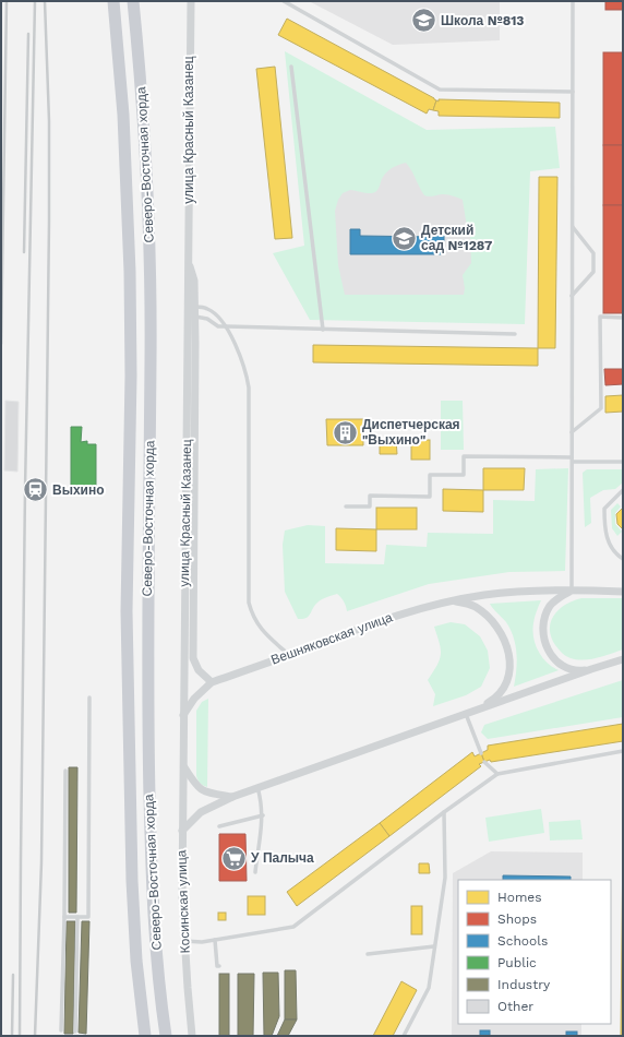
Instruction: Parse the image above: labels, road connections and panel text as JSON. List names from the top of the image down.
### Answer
{
  "streets": {
    "main road": ["Северо-Восточная хорда"],
    "street": ["улица Красный Казанец", "Вешняковская улица", "Косинская улица"]
  },
  "crossings": [
    ["улица Красный Казанец", "Вешняковская улица"],
    ["улица Красный Казанец", "Косинская улица"],
    ["Вешняковская улица", "Косинская улица"]
  ],
  "places": {
    "school or university": ["Школа №813", "Детский сад №1287"],
    "building": ["Диспетчерская \"Выхино\""],
    "station": ["Выхино"],
    "supermarket": ["У Палыча"]
  },
  "legend": [
    "Homes",
    "Shops",
    "Schools",
    "Public",
    "Industry",
    "Other"
  ]
}
